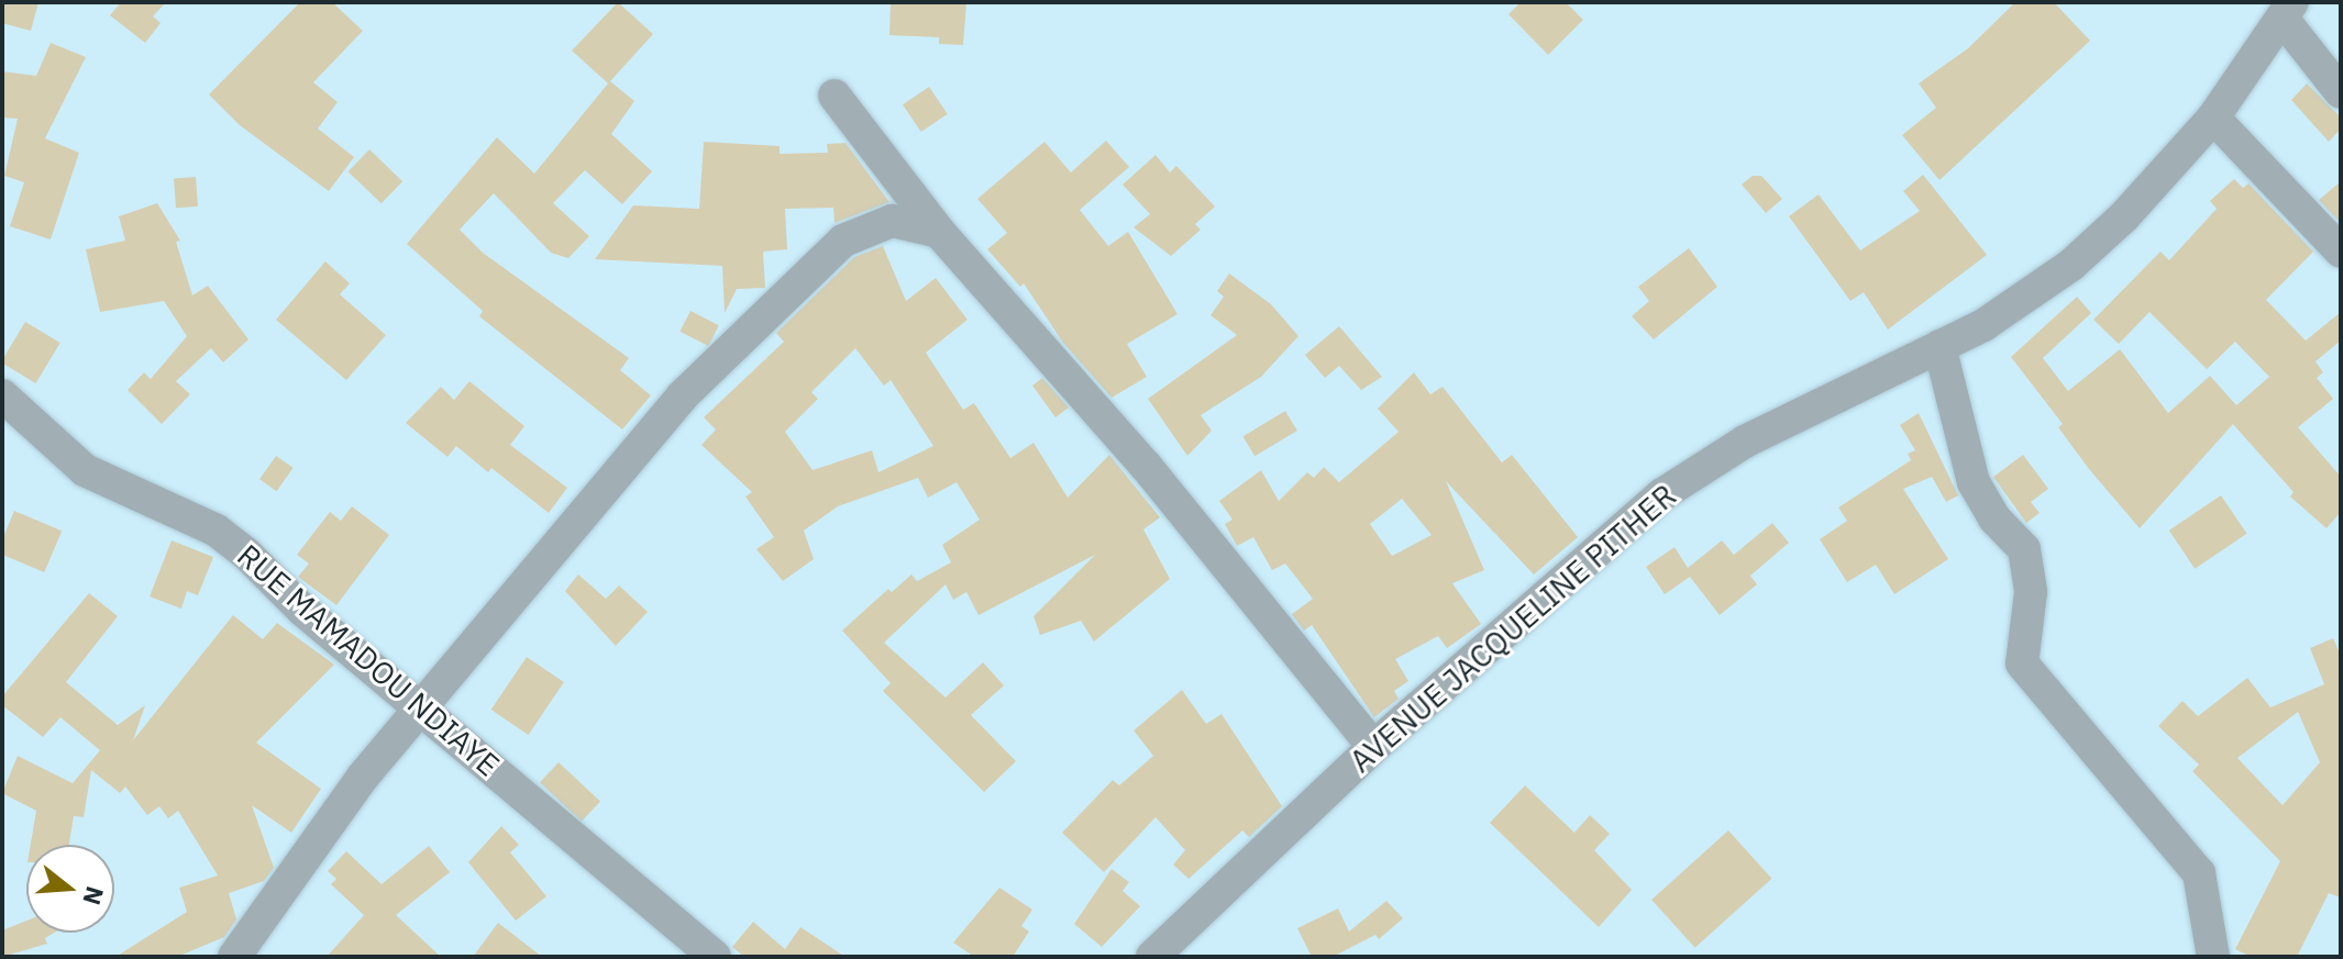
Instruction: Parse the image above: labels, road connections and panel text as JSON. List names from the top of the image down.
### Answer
{
  "streets": {
    "street": ["AVENUE JACQUELINE PITHER", "RUE MAMADOU NDIAYE"]
  },
  "north": "right"
}
